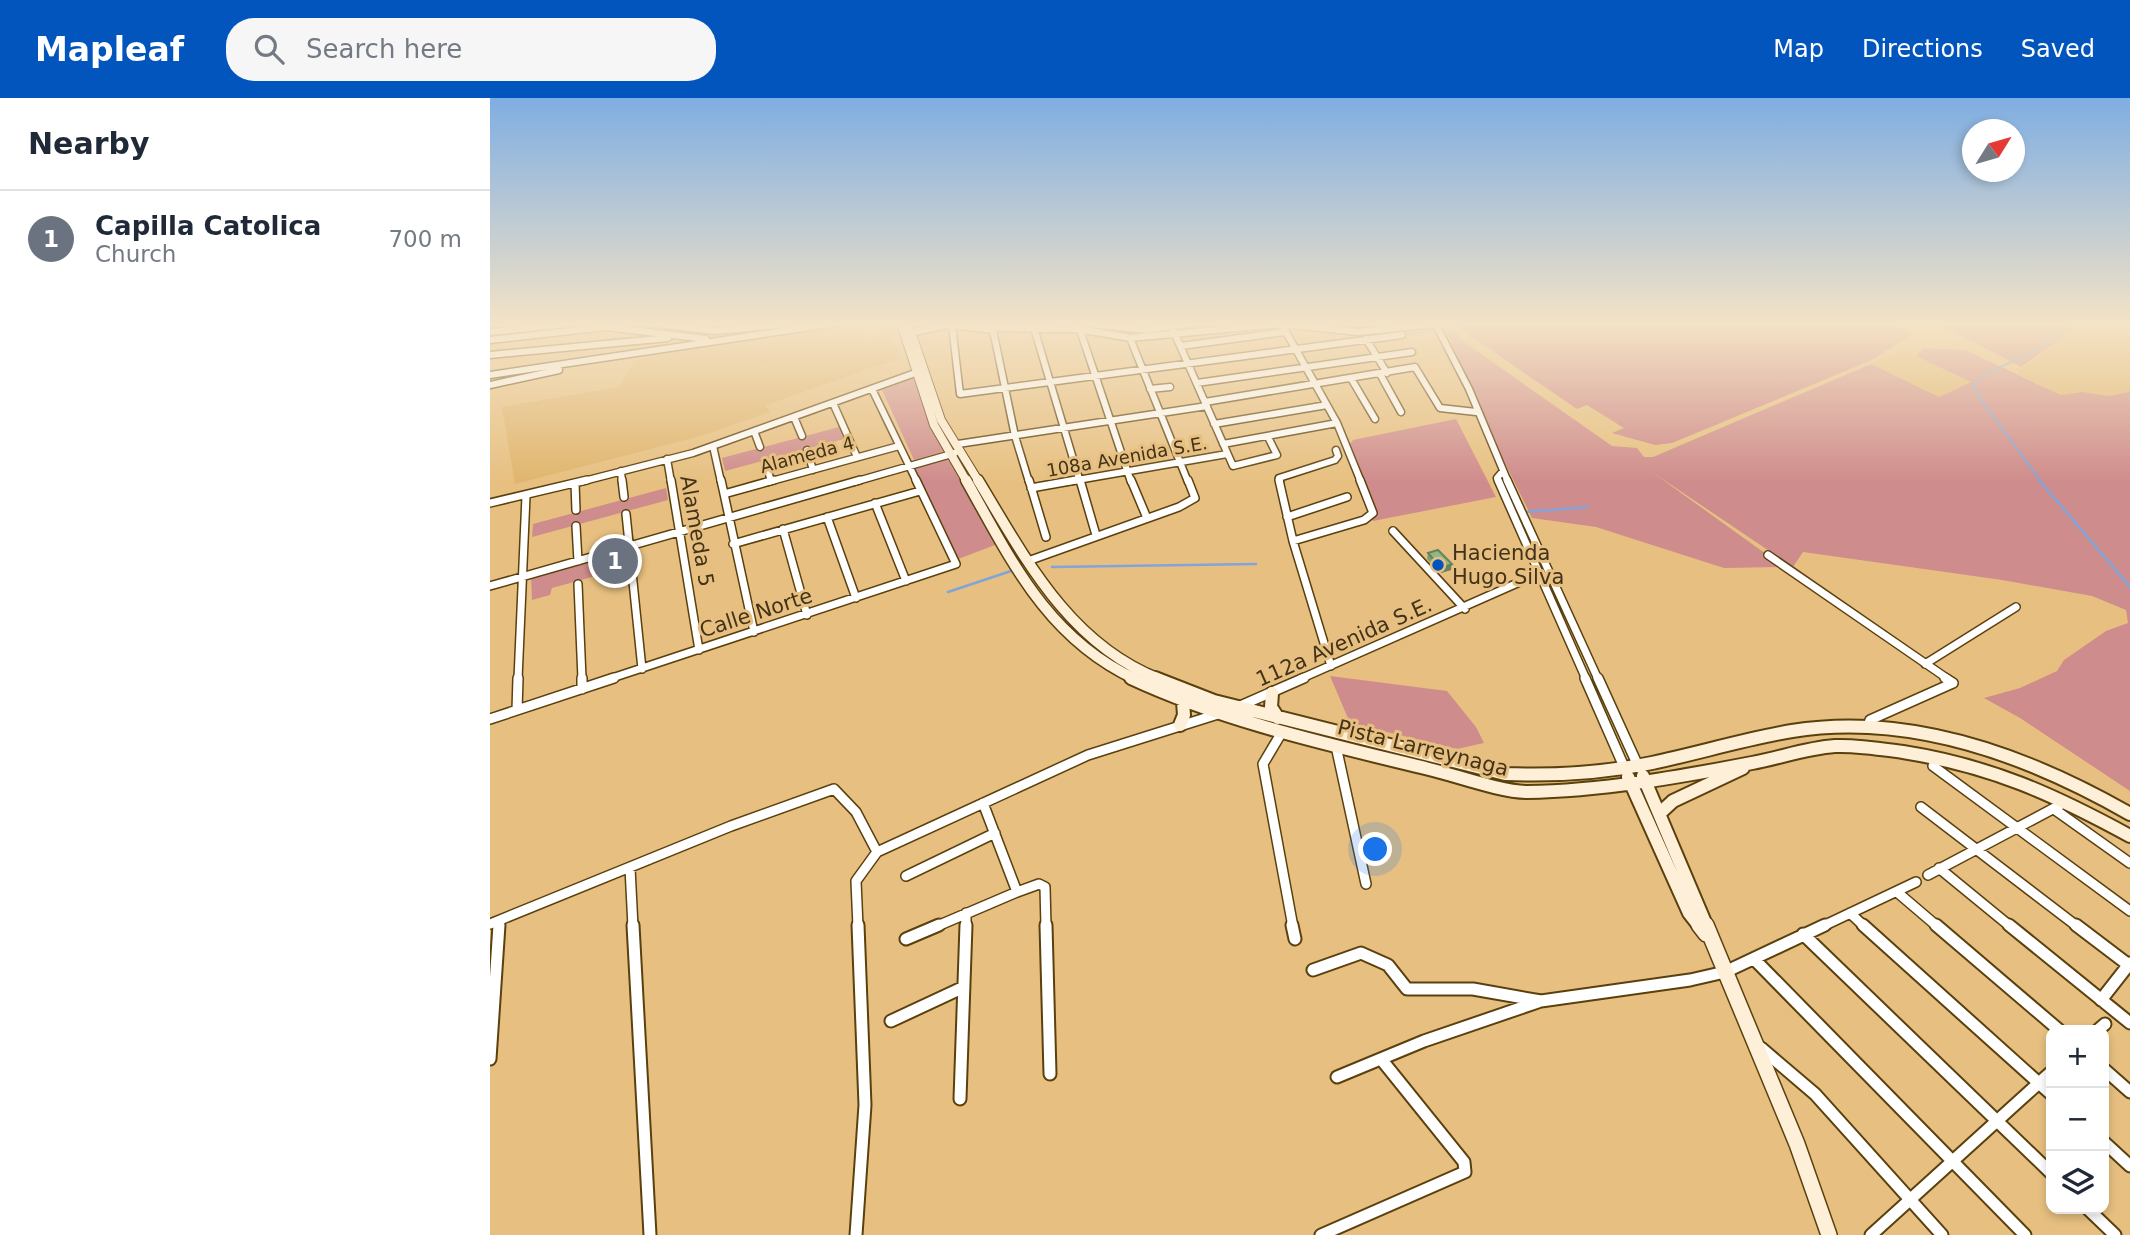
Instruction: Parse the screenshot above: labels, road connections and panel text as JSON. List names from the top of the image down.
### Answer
{
  "streets": {
    "main road": ["Pista Larreynaga"],
    "street": [
      "Alameda 4",
      "108a Avenida S.E.",
      "Alameda 5",
      "Calle Norte",
      "112a Avenida S.E."
    ]
  },
  "crossings": [
    ["Alameda 4", "Calle Norte"],
    ["Alameda 5", "Calle Norte"],
    ["112a Avenida S.E.", "Pista Larreynaga"]
  ],
  "places": ["Hacienda Hugo Silva"],
  "north": "top right",
  "page": {
    "header": "Mapleaf",
    "search": "Search here",
    "nav": ["Map", "Directions", "Saved"],
    "heading": "Nearby",
    "list": [
      {
        "mark": "1",
        "name": "Capilla Catolica",
        "note": "Church",
        "value": "700 m"
      }
    ],
    "pins": "1",
    "map_buttons": ["+", "−"]
  }
}
